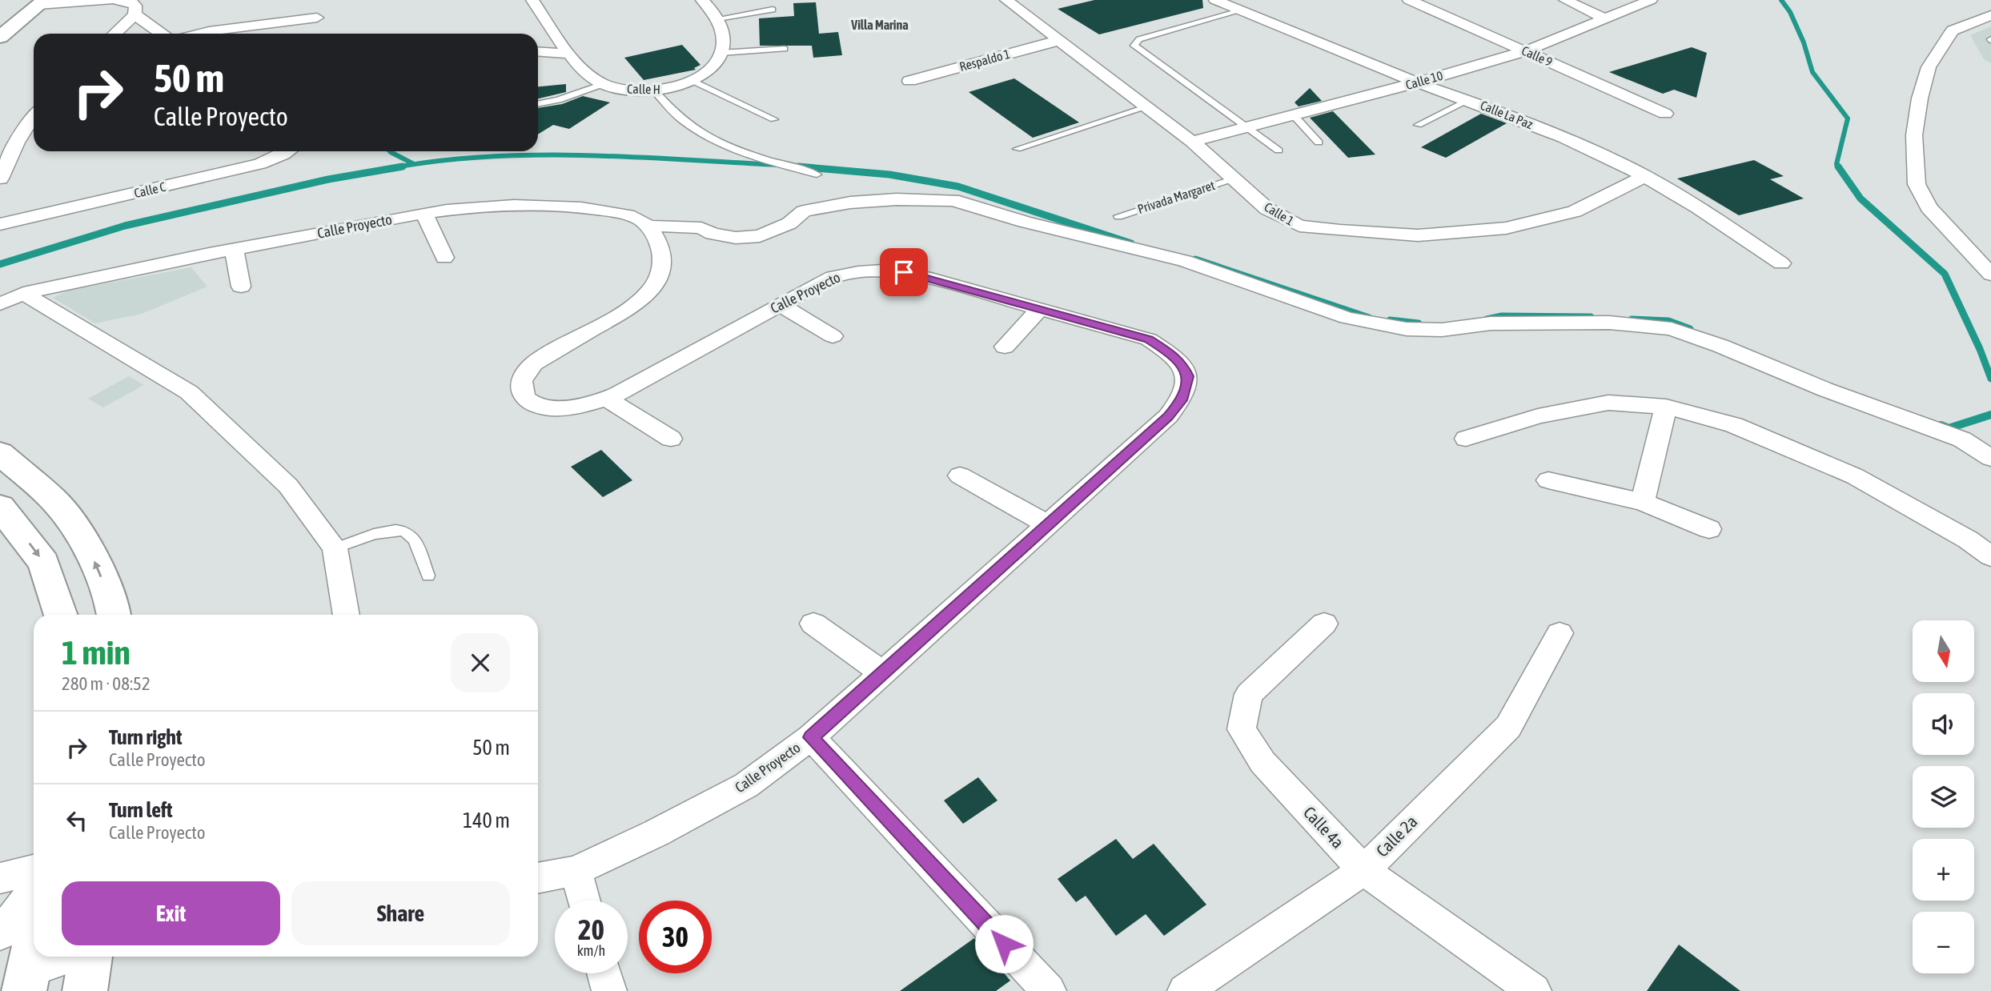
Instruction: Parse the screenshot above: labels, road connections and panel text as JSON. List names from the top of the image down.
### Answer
{
  "streets": {
    "street": [
      "Calle 9",
      "Respaldo 1",
      "Calle 10",
      "Calle H",
      "Calle La Paz",
      "Calle C",
      "Calle 1",
      "Calle Proyecto",
      "Calle 4a",
      "Calle 2a"
    ],
    "lane": ["Privada Margaret"]
  },
  "crossings": [
    ["Calle 9", "Calle 10"],
    ["Respaldo 1", "Calle 1"],
    ["Calle 10", "Calle La Paz"],
    ["Calle 10", "Calle 1"],
    ["Calle La Paz", "Calle 1"],
    ["Privada Margaret", "Calle 1"],
    ["Calle 4a", "Calle 2a"]
  ],
  "districts": ["Villa Marina"],
  "north": "bottom",
  "page": {
    "turn": ["50 m", "Calle Proyecto"],
    "heading": ["1 min", "280 m · 08:52"],
    "map_buttons": ["+", "−"],
    "list": [
      {
        "name": "Turn right",
        "note": "Calle Proyecto",
        "value": "50 m"
      },
      {
        "name": "Turn left",
        "note": "Calle Proyecto",
        "value": "140 m"
      }
    ],
    "buttons": ["Exit", "Share"],
    "speed": "20 km/h",
    "limit": "30"
  }
}
